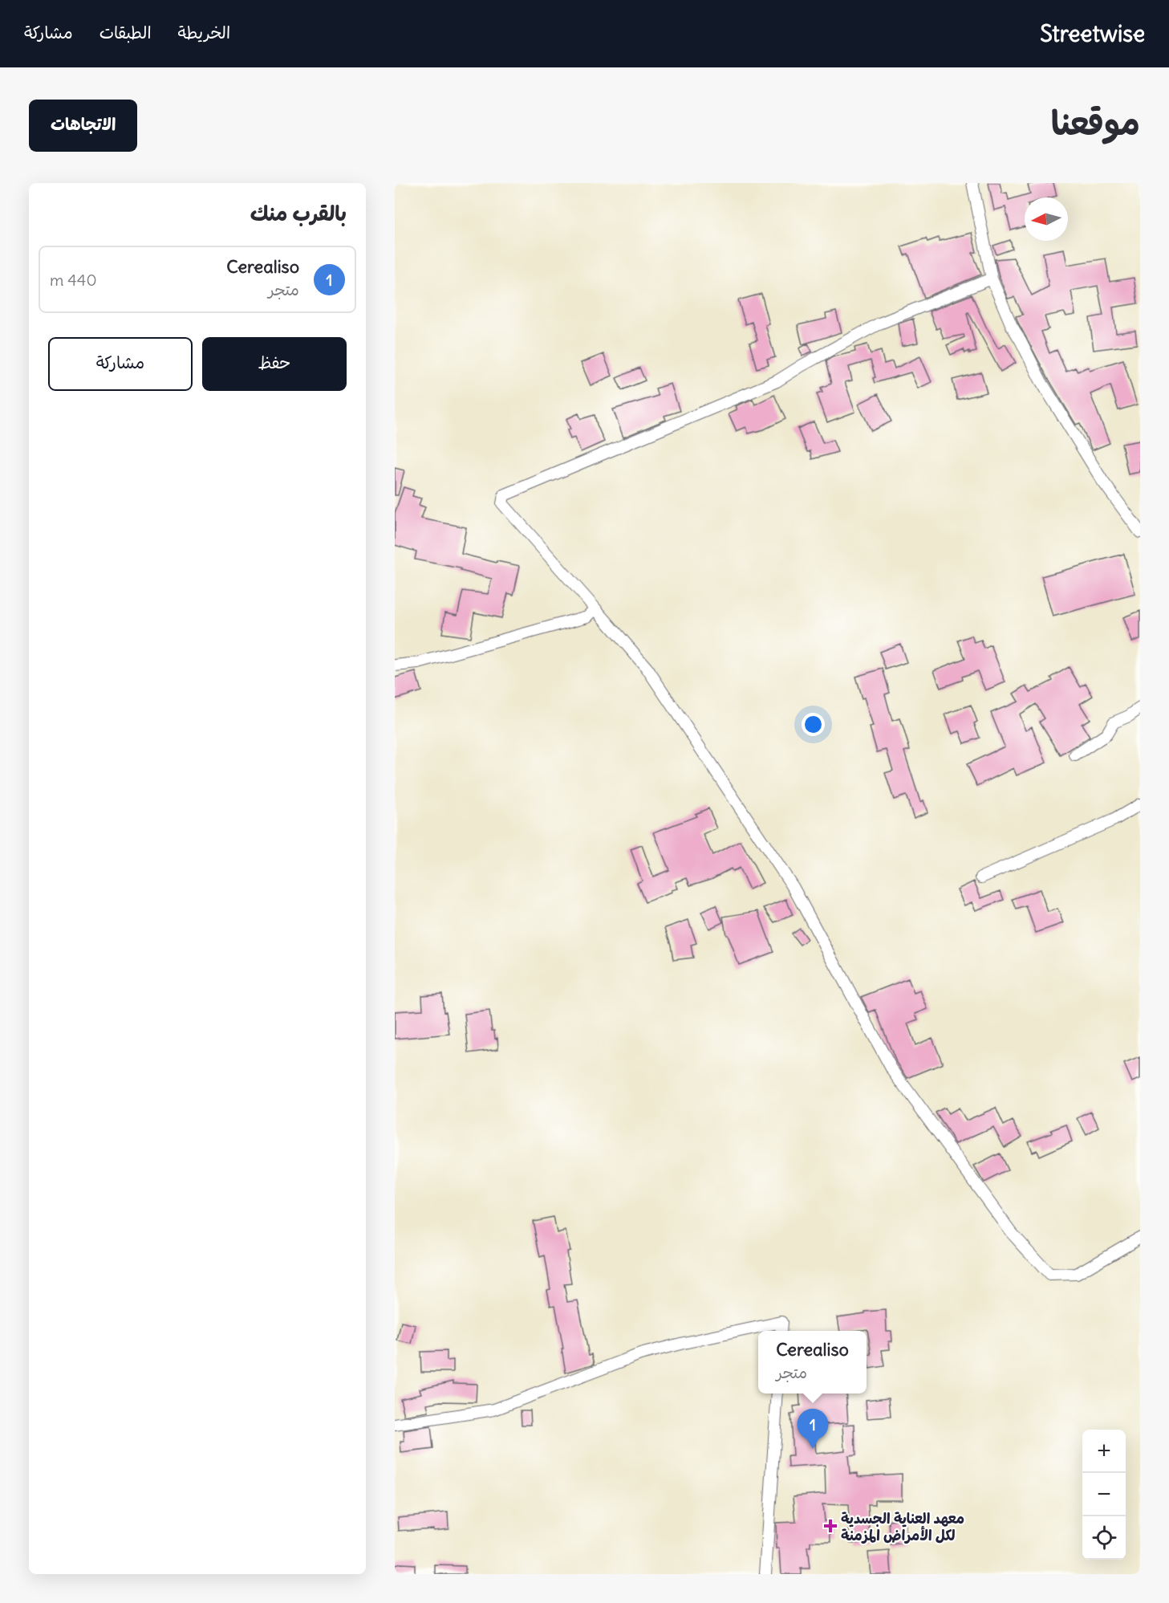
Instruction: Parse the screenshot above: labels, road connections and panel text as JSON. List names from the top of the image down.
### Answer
{
  "places": {
    "health": ["معهد العناية الجسدية لكل الأمراض المزمنة"]
  },
  "north": "left",
  "page": {
    "header": "Streetwise",
    "nav": ["الخريطة", "الطبقات", "مشاركة"],
    "title": "موقعنا",
    "buttons": [
      "الاتجاهات",
      ["حفظ", "مشاركة"]
    ],
    "heading": "بالقرب منك",
    "list": [
      {
        "mark": "1",
        "name": "Cerealiso",
        "note": "متجر",
        "value": "440 m"
      }
    ],
    "popup": ["Cerealiso", "متجر"],
    "pins": "1",
    "map_buttons": ["+", "−"]
  }
}
